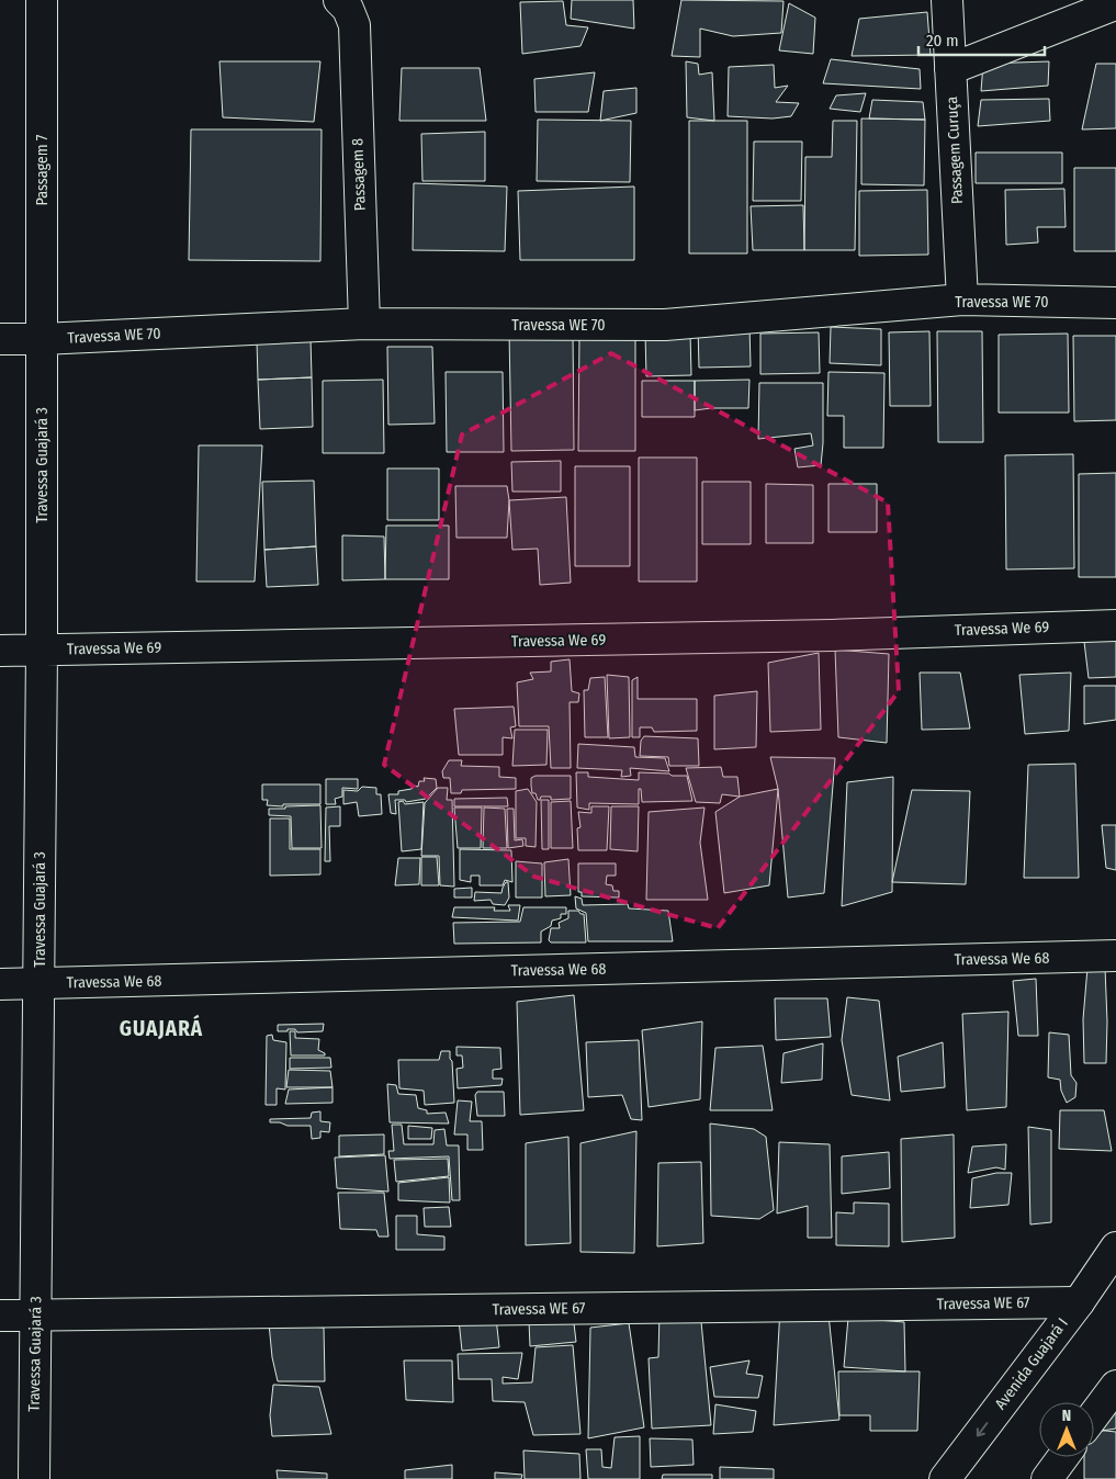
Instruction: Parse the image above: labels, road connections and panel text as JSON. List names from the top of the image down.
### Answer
{
  "streets": {
    "street": [
      "Passagem Curuça",
      "Passagem 7",
      "Passagem 8",
      "Travessa WE 70",
      "Travessa Guajará 3",
      "Travessa We 69",
      "Travessa We 68",
      "Travessa WE 67",
      "Avenida Guajará I"
    ]
  },
  "crossings": [
    ["Passagem Curuça", "Travessa WE 70"],
    ["Passagem 7", "Travessa WE 70"],
    ["Passagem 7", "Travessa Guajará 3"],
    ["Passagem 8", "Travessa WE 70"],
    ["Travessa WE 70", "Travessa Guajará 3"],
    ["Travessa Guajará 3", "Travessa We 69"],
    ["Travessa Guajará 3", "Travessa We 68"],
    ["Travessa Guajará 3", "Travessa WE 67"],
    ["Travessa WE 67", "Avenida Guajará I"]
  ],
  "one_way": ["Avenida Guajará I"],
  "districts": ["GUAJARÁ"],
  "scale_bar": "20 m",
  "north": "top"
}
